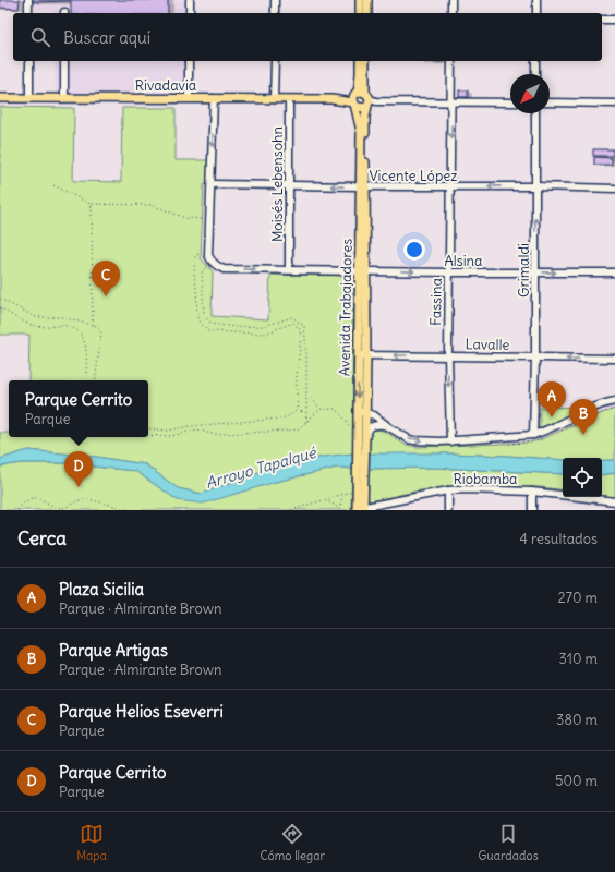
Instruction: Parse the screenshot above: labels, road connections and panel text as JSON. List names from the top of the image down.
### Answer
{
  "streets": {
    "main road": ["Rivadavia", "Avenida Trabajadores"],
    "street": [
      "Vicente López",
      "Moisés Lebensohn",
      "Alsina",
      "Grimaldi",
      "Fassina",
      "Lavalle",
      "Riobamba"
    ]
  },
  "crossings": [
    ["Rivadavia", "Moisés Lebensohn"],
    ["Rivadavia", "Fassina"],
    ["Rivadavia", "Avenida Trabajadores"],
    ["Vicente López", "Moisés Lebensohn"],
    ["Vicente López", "Grimaldi"],
    ["Vicente López", "Fassina"],
    ["Vicente López", "Avenida Trabajadores"],
    ["Moisés Lebensohn", "Alsina"],
    ["Alsina", "Grimaldi"],
    ["Alsina", "Fassina"],
    ["Alsina", "Avenida Trabajadores"],
    ["Grimaldi", "Lavalle"],
    ["Fassina", "Lavalle"],
    ["Avenida Trabajadores", "Lavalle"],
    ["Avenida Trabajadores", "Riobamba"]
  ],
  "one_way": [
    "Vicente López",
    "Alsina",
    "Fassina",
    "Lavalle"
  ],
  "water": ["Arroyo Tapalqué"],
  "north": "bottom left",
  "page": {
    "search": "Buscar aquí",
    "pins": [
      "C",
      "A",
      "B",
      "D"
    ],
    "popup": ["Parque Cerrito", "Parque"],
    "heading": ["Cerca", "4 resultados"],
    "list": [
      {
        "mark": "A",
        "name": "Plaza Sicilia",
        "note": "Parque · Almirante Brown",
        "value": "270 m"
      },
      {
        "mark": "B",
        "name": "Parque Artigas",
        "note": "Parque · Almirante Brown",
        "value": "310 m"
      },
      {
        "mark": "C",
        "name": "Parque Helios Eseverri",
        "note": "Parque",
        "value": "380 m"
      },
      {
        "mark": "D",
        "name": "Parque Cerrito",
        "note": "Parque",
        "value": "500 m"
      }
    ],
    "nav": ["Mapa", "Cómo llegar", "Guardados"]
  }
}
